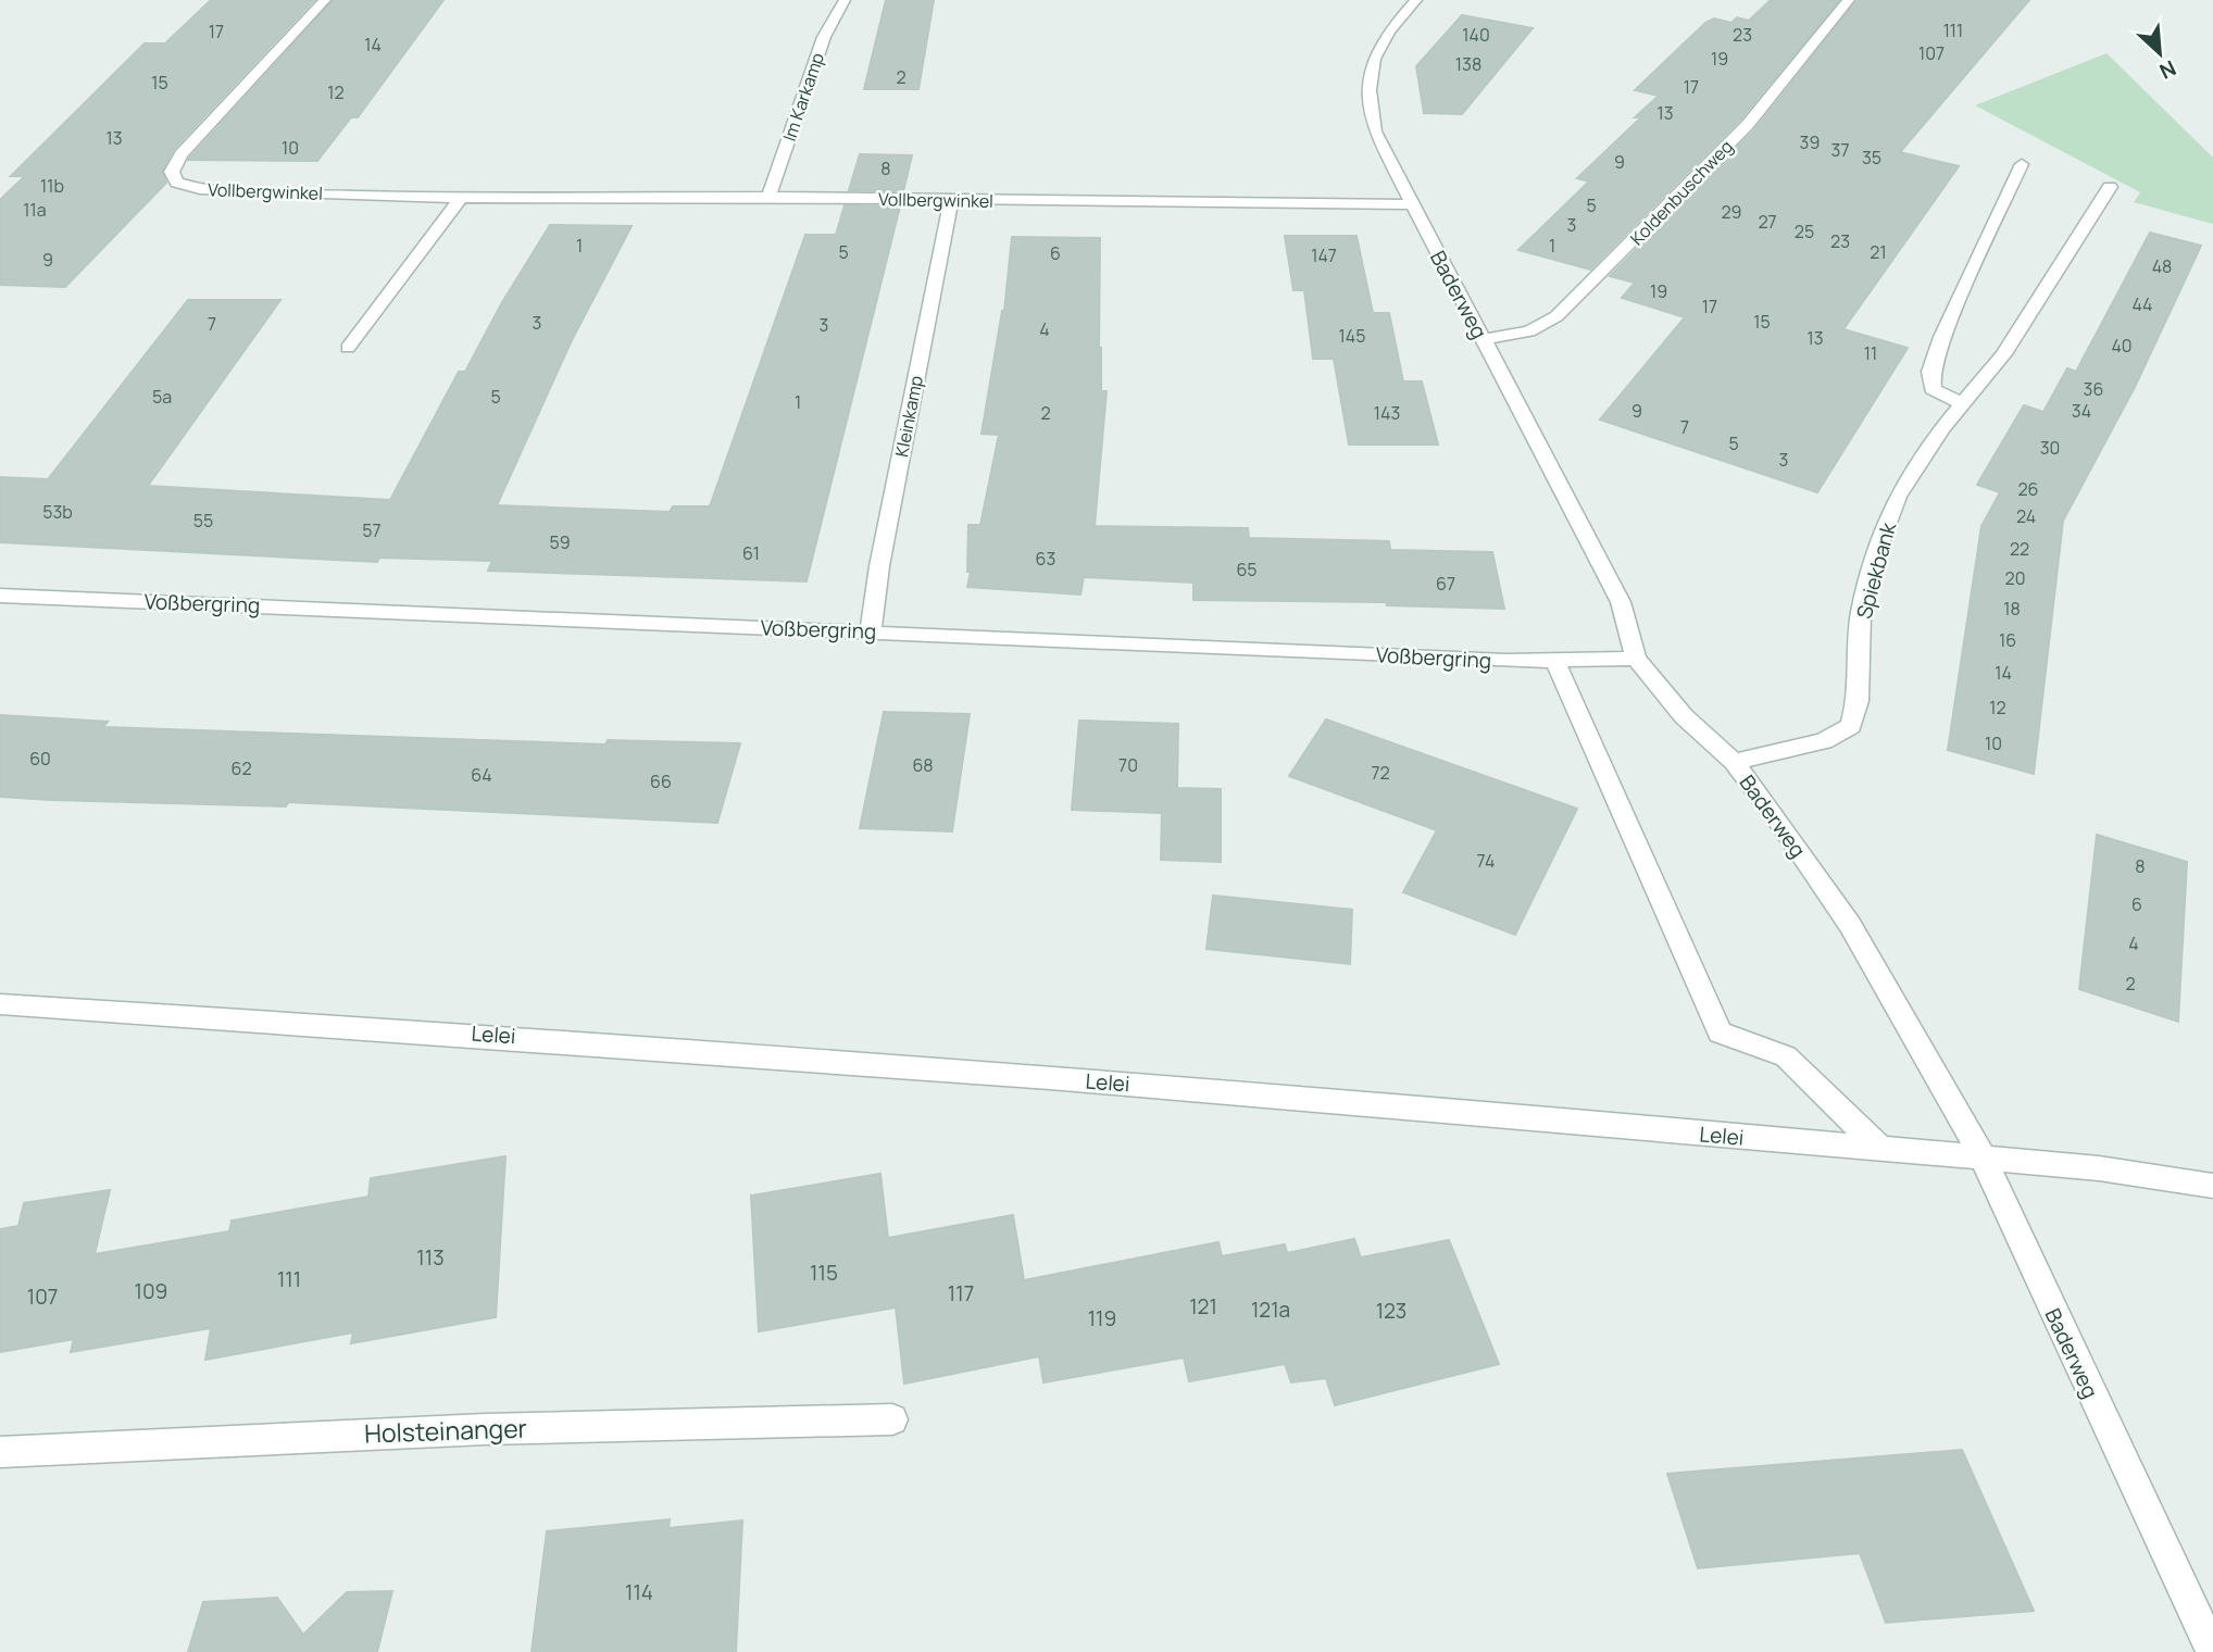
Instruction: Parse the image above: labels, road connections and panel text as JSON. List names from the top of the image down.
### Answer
{
  "streets": {
    "street": [
      "Im Karkamp",
      "Vollbergwinkel",
      "Koldenbuschweg",
      "Baderweg",
      "Kleinkamp",
      "Spiekbank",
      "Voßbergring",
      "Lelei",
      "Holsteinanger"
    ]
  },
  "crossings": [
    ["Im Karkamp", "Vollbergwinkel"],
    ["Vollbergwinkel", "Baderweg"],
    ["Vollbergwinkel", "Kleinkamp"],
    ["Koldenbuschweg", "Baderweg"],
    ["Baderweg", "Spiekbank"],
    ["Baderweg", "Voßbergring"],
    ["Baderweg", "Lelei"],
    ["Kleinkamp", "Voßbergring"]
  ],
  "house_numbers": [
    "111",
    "17",
    "140",
    "23",
    "14",
    "107",
    "19",
    "138",
    "2",
    "15",
    "17",
    "12",
    "13",
    "13",
    "39",
    "10",
    "37",
    "35",
    "9",
    "8",
    "11b",
    "5",
    "11a",
    "29",
    "27",
    "3",
    "25",
    "23",
    "1",
    "1",
    "5",
    "21",
    "6",
    "147",
    "9",
    "48",
    "19",
    "44",
    "17",
    "15",
    "3",
    "7",
    "3",
    "4",
    "145",
    "13",
    "40",
    "11",
    "36",
    "5a",
    "5",
    "1",
    "9",
    "34",
    "2",
    "143",
    "7",
    "5",
    "30",
    "3",
    "26",
    "53b",
    "24",
    "55",
    "57",
    "59",
    "22",
    "61",
    "63",
    "65",
    "20",
    "67",
    "18",
    "16",
    "14",
    "12",
    "10",
    "60",
    "68",
    "70",
    "62",
    "72",
    "64",
    "66",
    "74",
    "8",
    "6",
    "4",
    "2",
    "113",
    "115",
    "111",
    "109",
    "117",
    "107",
    "121",
    "121a",
    "123",
    "119",
    "114"
  ],
  "north": "bottom right"
}
